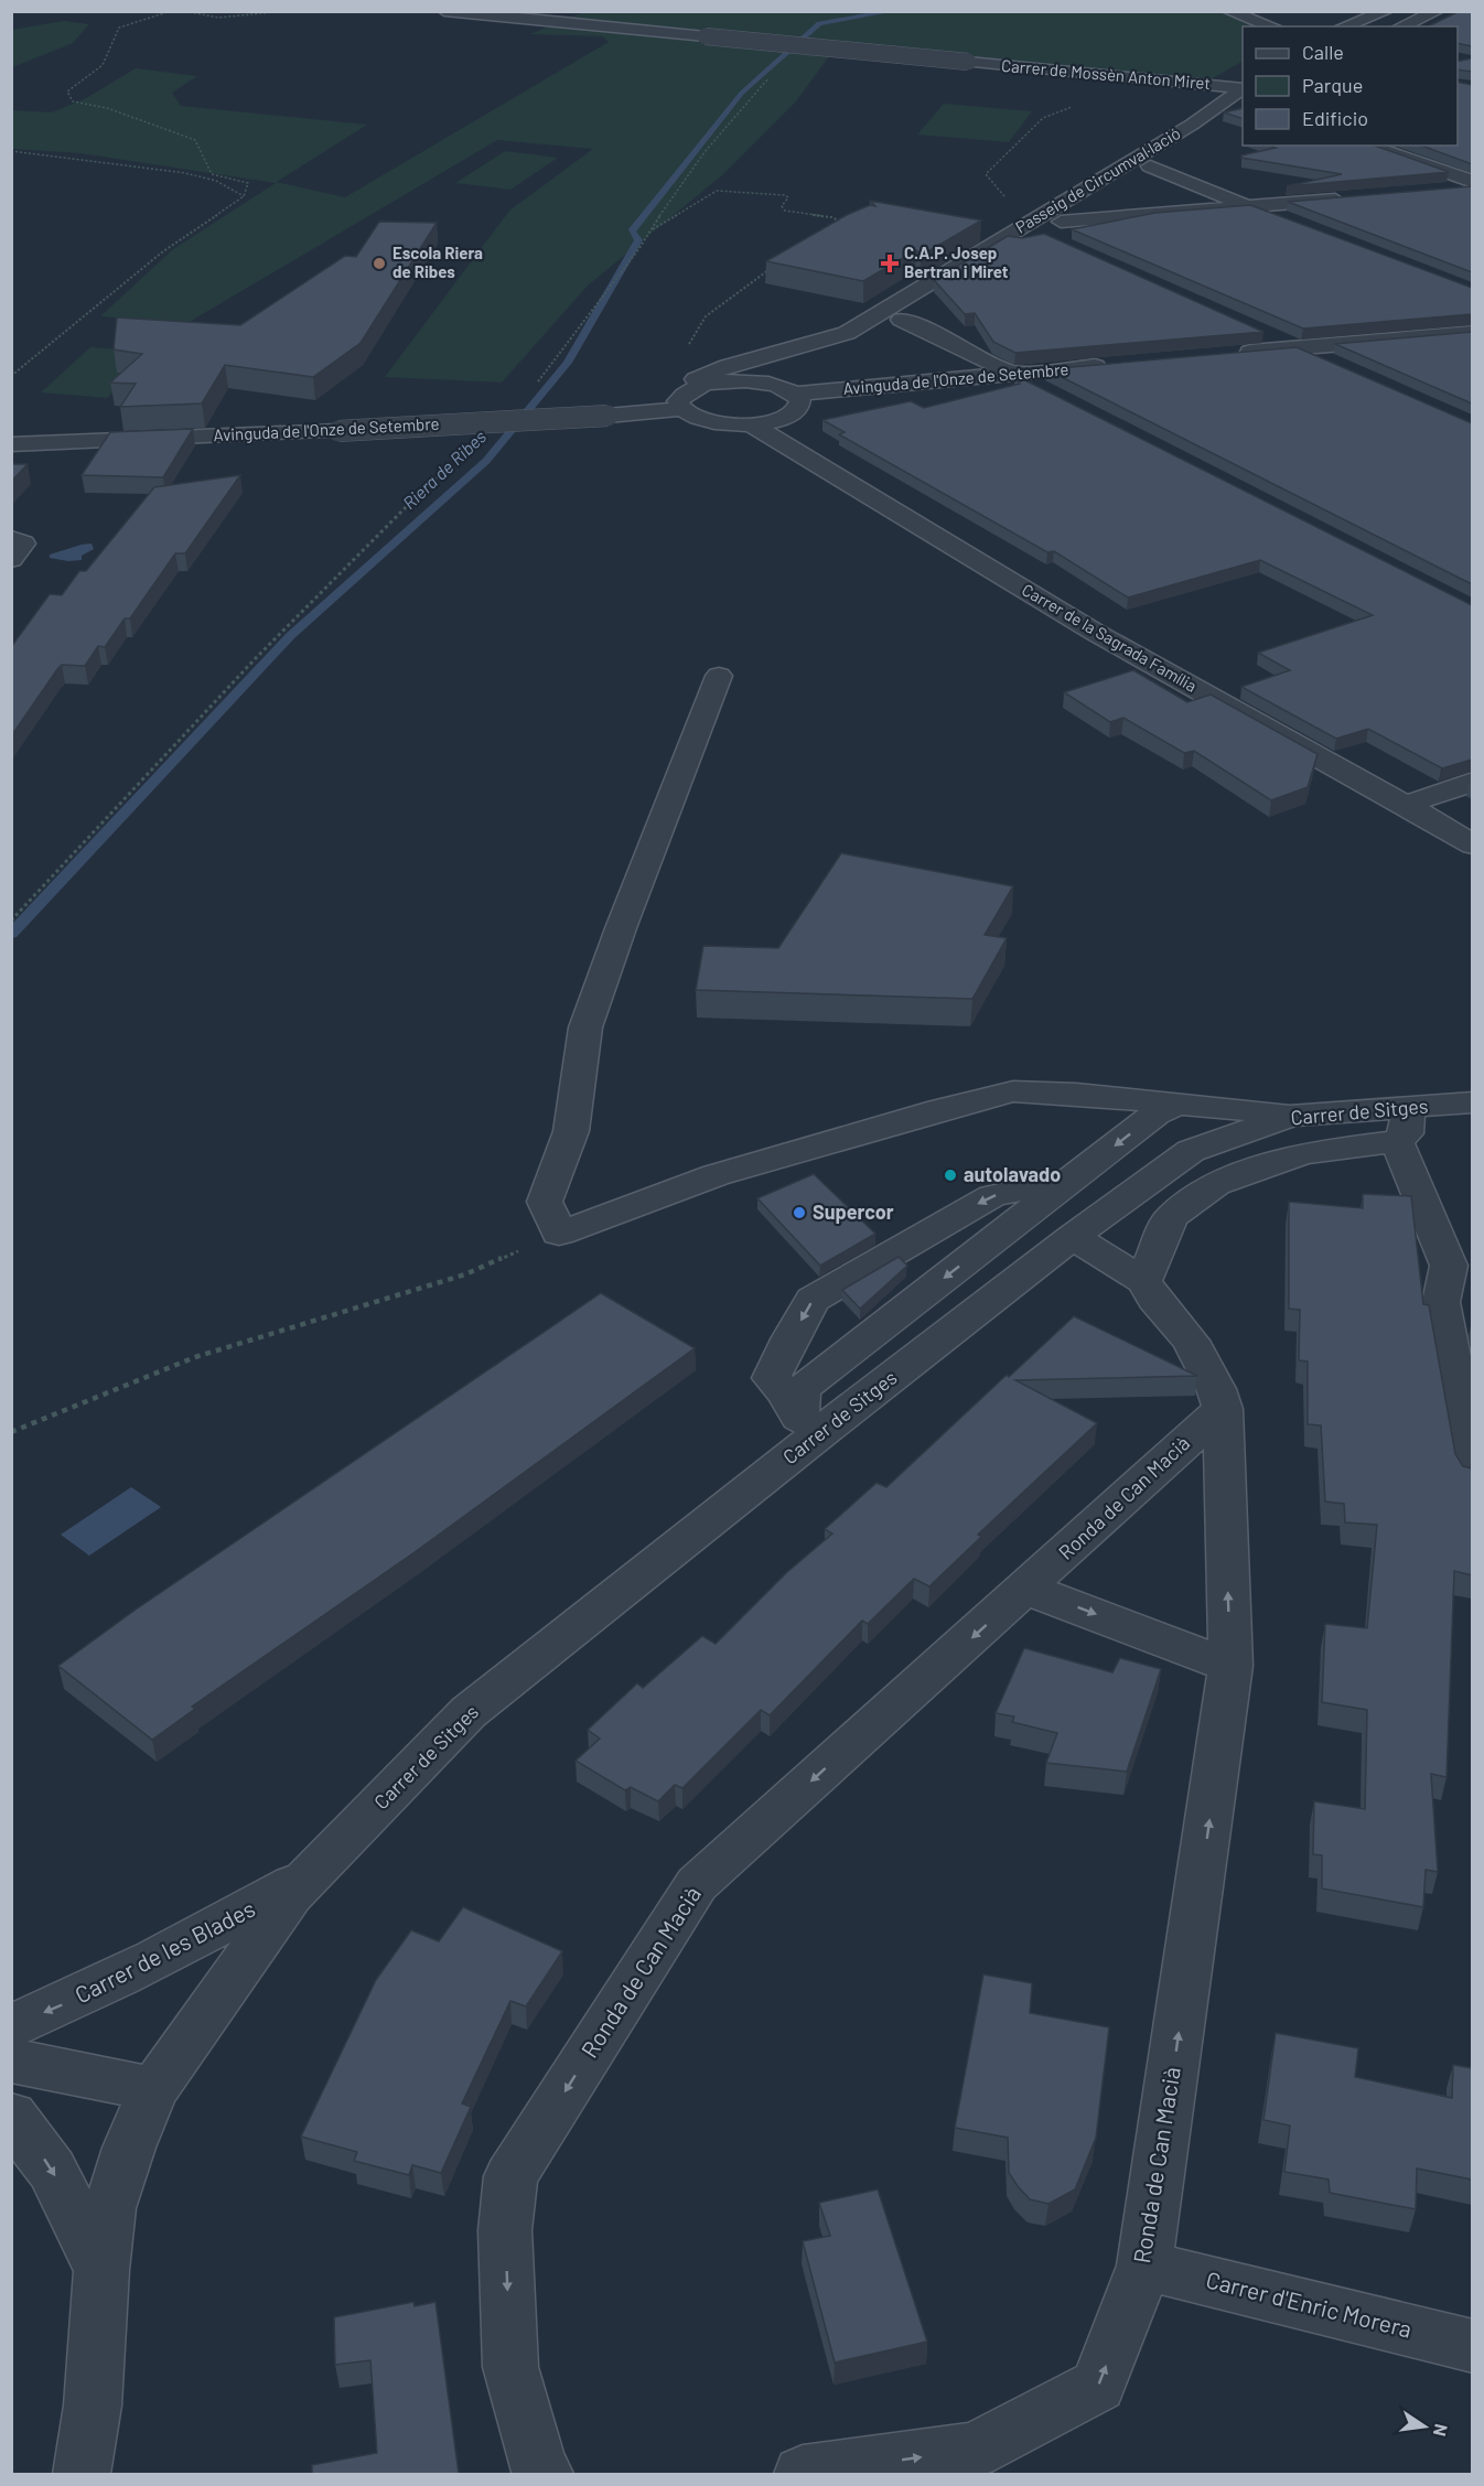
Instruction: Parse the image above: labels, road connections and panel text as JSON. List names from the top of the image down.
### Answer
{
  "streets": {
    "street": [
      "Carrer de Mossèn Anton Miret",
      "Passeig de Circumval·lació",
      "Avinguda de l'Onze de Setembre",
      "Carrer de la Sagrada Família",
      "Carrer de Sitges",
      "Ronda de Can Macià",
      "Carrer de les Blades",
      "Carrer d'Enric Morera"
    ]
  },
  "crossings": [
    ["Carrer de Sitges", "Ronda de Can Macià"],
    ["Carrer de Sitges", "Carrer de les Blades"],
    ["Ronda de Can Macià", "Carrer d'Enric Morera"]
  ],
  "one_way": ["Carrer de les Blades"],
  "water": ["Riera de Ribes"],
  "places": {
    "other": ["Escola Riera de Ribes", "autolavado", "Supercor"],
    "health": ["C.A.P. Josep Bertran i Miret"]
  },
  "legend": ["Calle", "Parque", "Edificio"],
  "north": "right"
}
